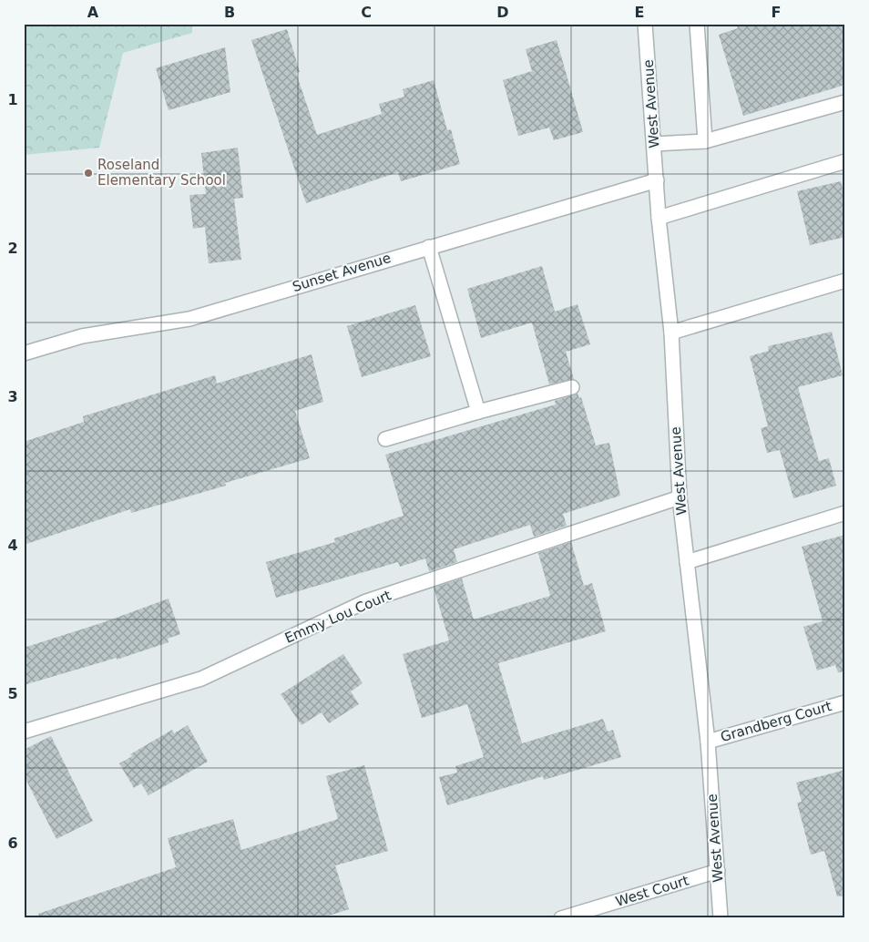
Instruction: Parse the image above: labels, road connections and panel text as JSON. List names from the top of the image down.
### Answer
{
  "streets": {
    "street": [
      "West Avenue",
      "Sunset Avenue",
      "Emmy Lou Court",
      "Grandberg Court",
      "West Court"
    ]
  },
  "crossings": [
    ["West Avenue", "Sunset Avenue"],
    ["West Avenue", "Emmy Lou Court"],
    ["West Avenue", "Grandberg Court"],
    ["West Avenue", "West Court"]
  ],
  "places": ["Roseland Elementary School"],
  "grid": {
    "columns": [
      "A",
      "B",
      "C",
      "D",
      "E",
      "F"
    ],
    "rows": [
      "1",
      "2",
      "3",
      "4",
      "5",
      "6"
    ]
  }
}
